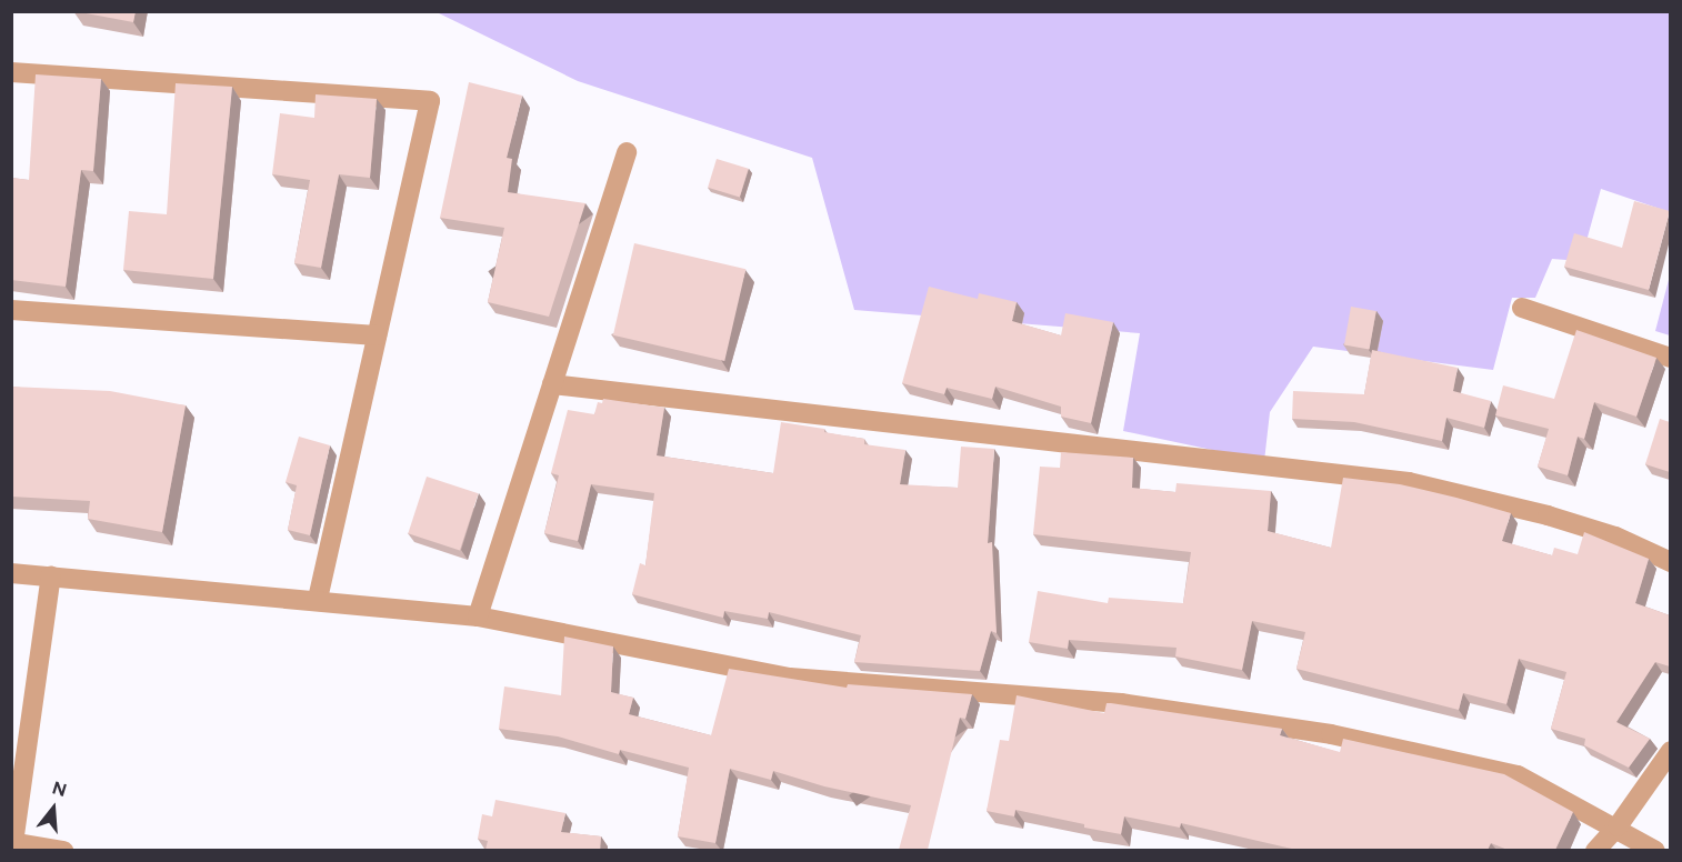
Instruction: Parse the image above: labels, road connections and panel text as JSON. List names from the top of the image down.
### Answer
{
  "north": "top"
}
